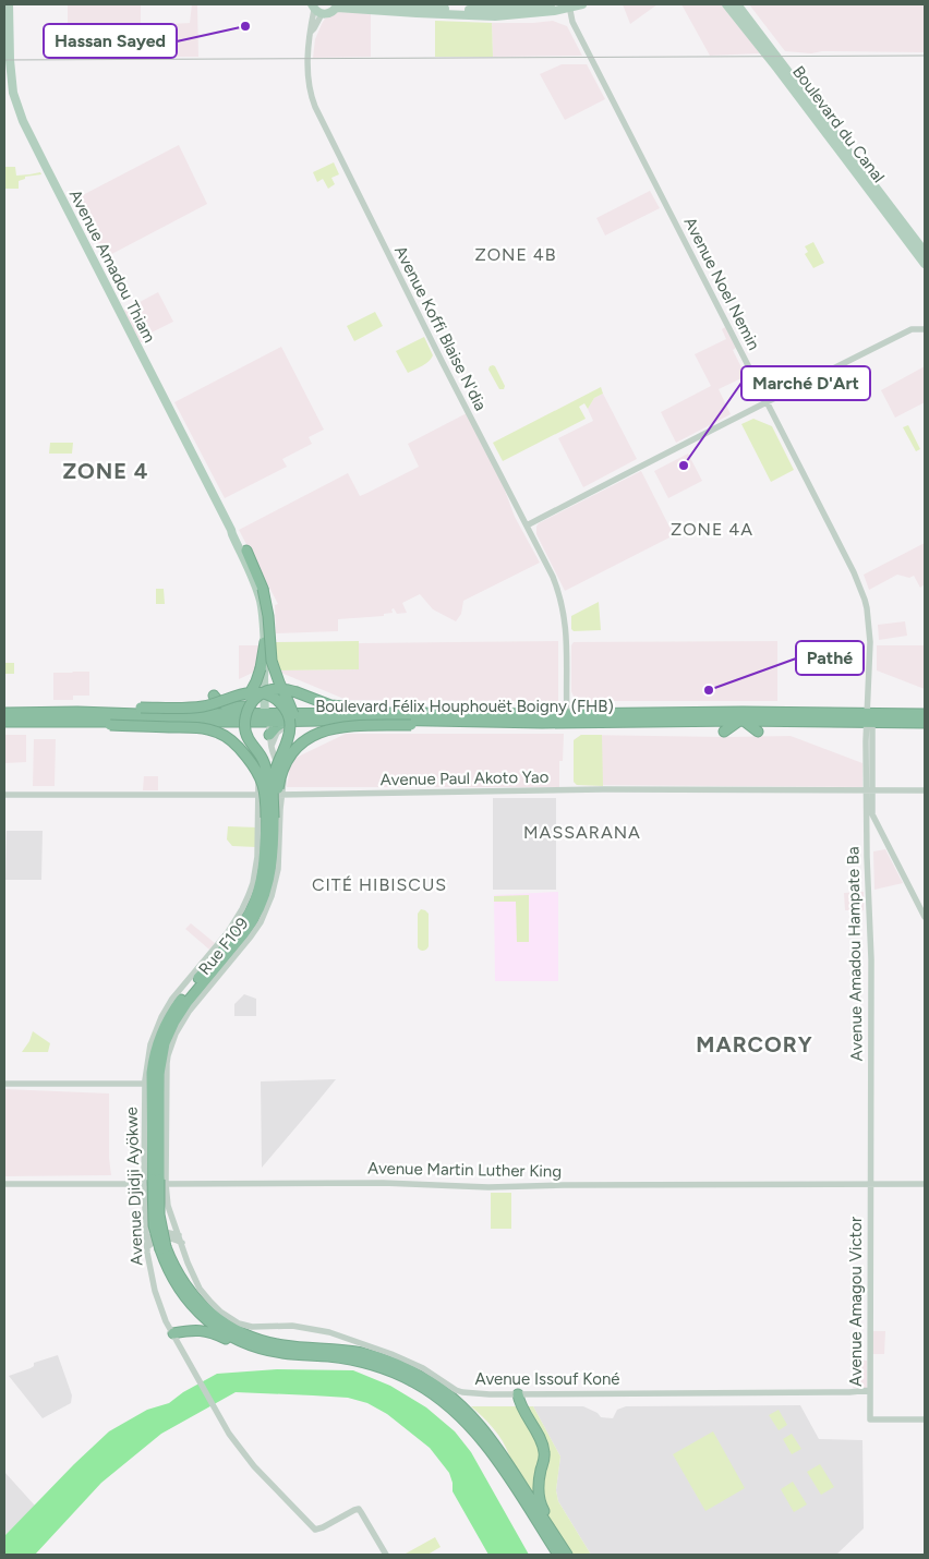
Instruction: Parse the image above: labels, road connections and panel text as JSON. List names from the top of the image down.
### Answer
{
  "streets": {
    "highway": ["Boulevard Félix Houphouët Boigny (FHB)"],
    "main road": ["Boulevard du Canal", "Avenue Amadou Thiam"],
    "street": [
      "Avenue Noel Nemin",
      "Avenue Koffi Blaise N'dia",
      "Avenue Paul Akoto Yao",
      "Rue F109",
      "Avenue Amadou Hampate Ba",
      "Avenue Martin Luther King",
      "Avenue Djidji Ayökwe",
      "Avenue Amagou Victor",
      "Avenue Issouf Koné"
    ]
  },
  "crossings": [
    ["Avenue Amadou Thiam", "Boulevard Félix Houphouët Boigny (FHB)"],
    ["Avenue Amadou Thiam", "Avenue Djidji Ayökwe"],
    ["Avenue Noel Nemin", "Boulevard Félix Houphouët Boigny (FHB)"],
    ["Avenue Noel Nemin", "Avenue Amadou Hampate Ba"],
    ["Avenue Koffi Blaise N'dia", "Boulevard Félix Houphouët Boigny (FHB)"],
    ["Boulevard Félix Houphouët Boigny (FHB)", "Avenue Amadou Hampate Ba"],
    ["Boulevard Félix Houphouët Boigny (FHB)", "Avenue Djidji Ayökwe"],
    ["Avenue Paul Akoto Yao", "Rue F109"],
    ["Avenue Paul Akoto Yao", "Avenue Amadou Hampate Ba"],
    ["Avenue Paul Akoto Yao", "Avenue Djidji Ayökwe"],
    ["Rue F109", "Avenue Martin Luther King"],
    ["Rue F109", "Avenue Djidji Ayökwe"],
    ["Rue F109", "Avenue Issouf Koné"],
    ["Avenue Amadou Hampate Ba", "Avenue Martin Luther King"],
    ["Avenue Amadou Hampate Ba", "Avenue Amagou Victor"],
    ["Avenue Martin Luther King", "Avenue Djidji Ayökwe"],
    ["Avenue Martin Luther King", "Avenue Amagou Victor"],
    ["Avenue Martin Luther King", "Avenue Issouf Koné"],
    ["Avenue Djidji Ayökwe", "Avenue Issouf Koné"],
    ["Avenue Amagou Victor", "Avenue Issouf Koné"]
  ],
  "districts": [
    "ZONE 4B",
    "ZONE 4",
    "ZONE 4A",
    "MASSARANA",
    "CITÉ HIBISCUS",
    "MARCORY"
  ],
  "places": ["Hassan Sayed", "Marché D'Art", "Pathé"]
}
